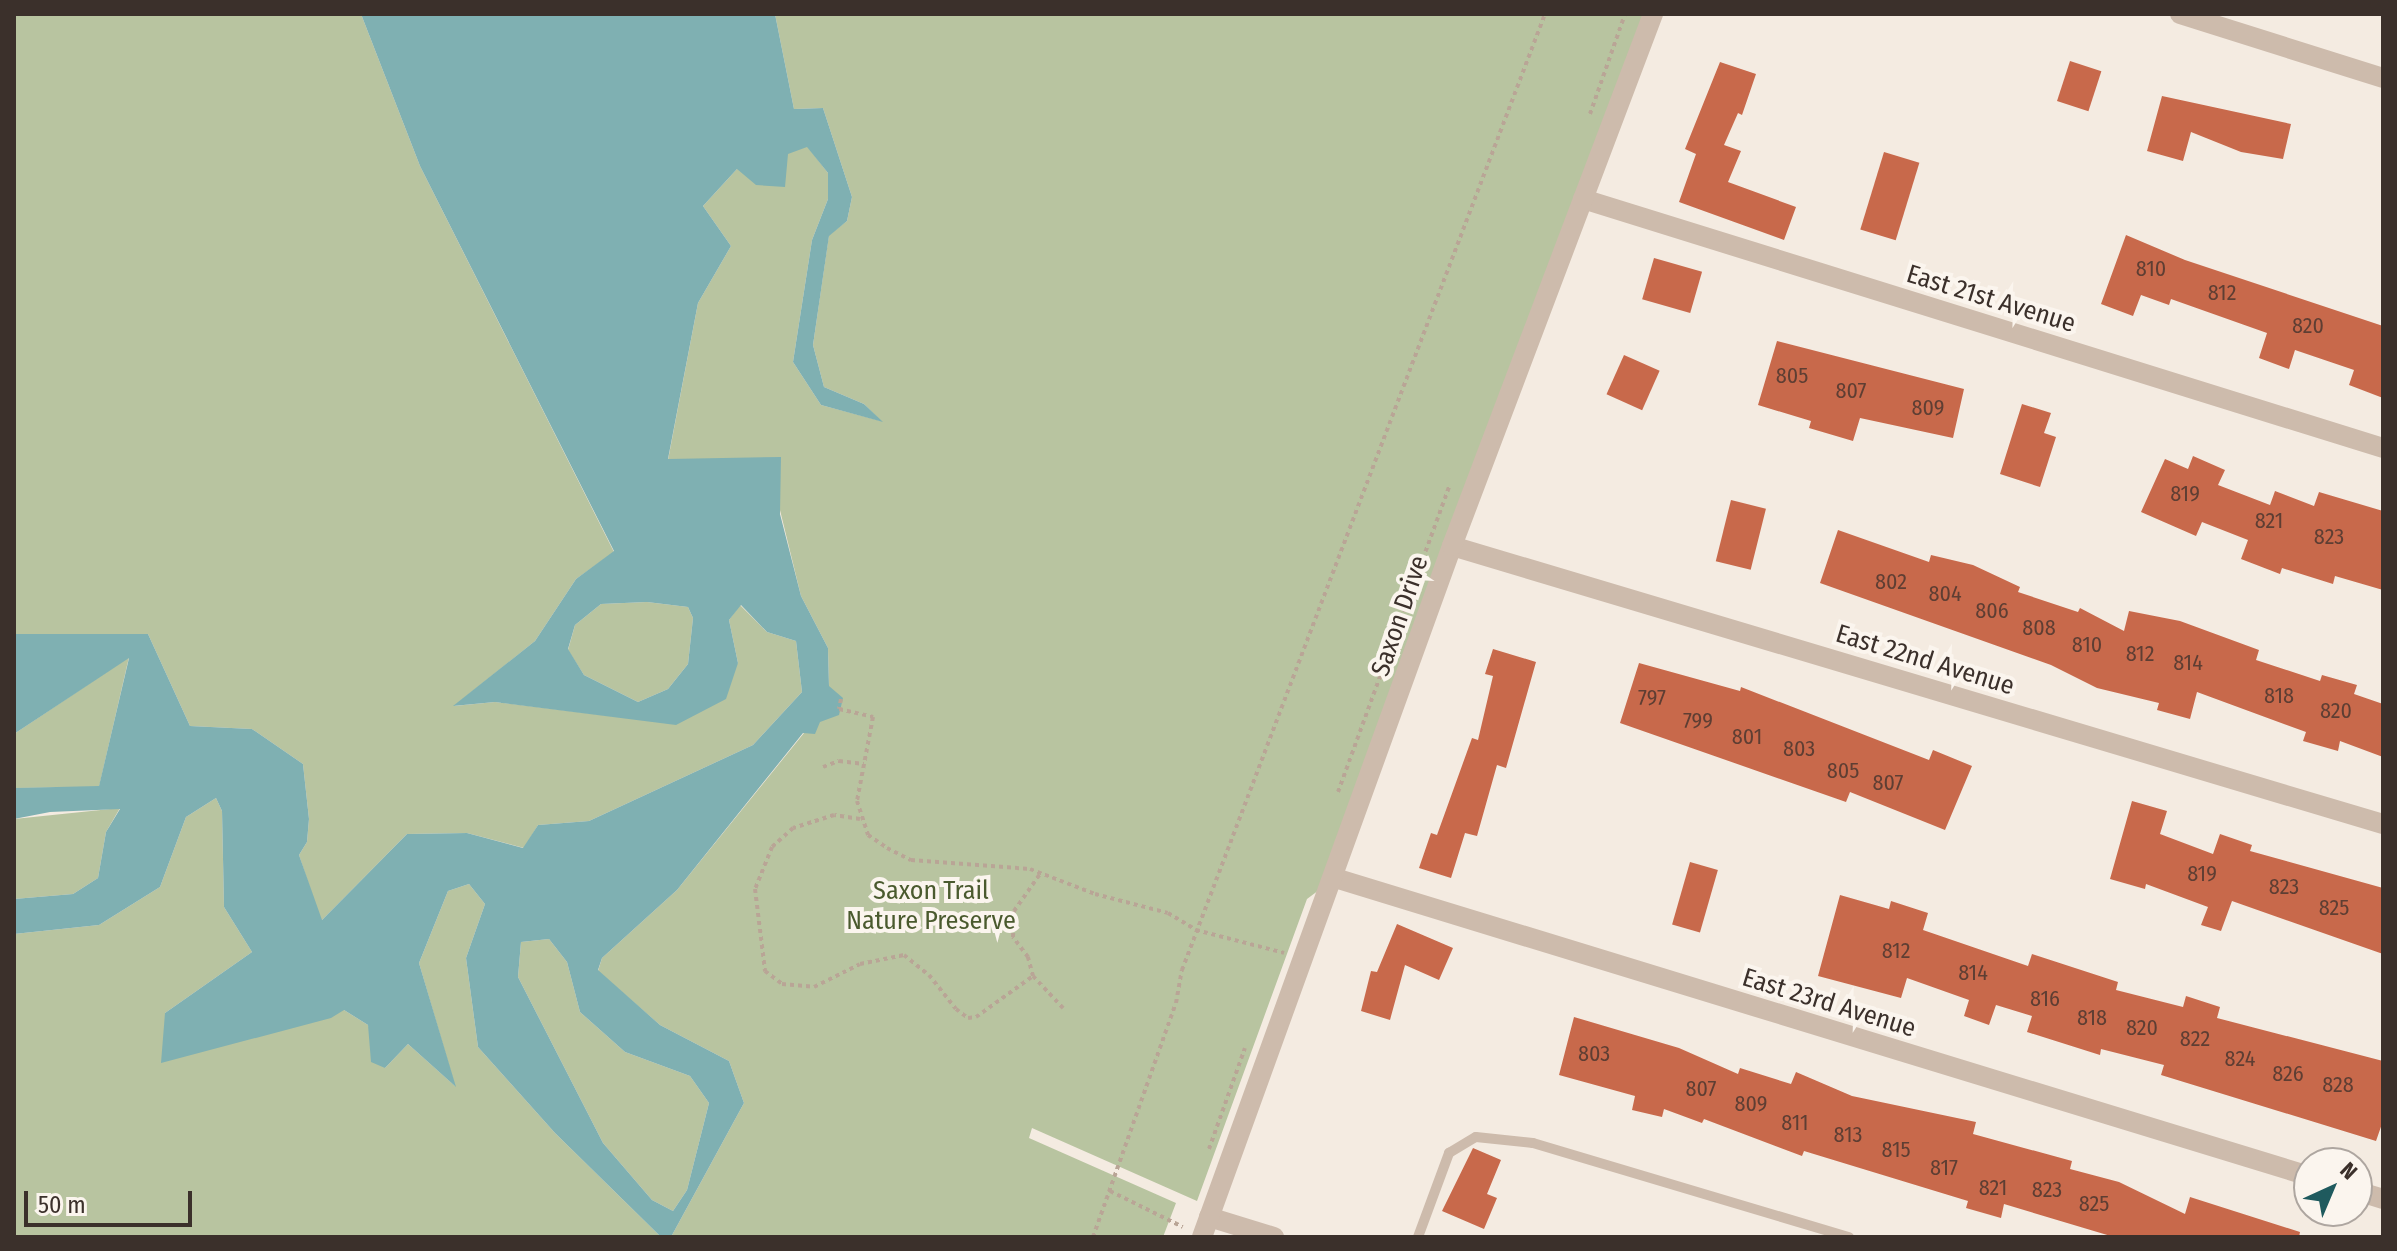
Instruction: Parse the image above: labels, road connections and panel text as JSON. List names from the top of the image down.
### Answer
{
  "streets": {
    "street": [
      "East 21st Avenue",
      "Saxon Drive",
      "East 22nd Avenue",
      "East 23rd Avenue"
    ]
  },
  "crossings": [
    ["East 21st Avenue", "Saxon Drive"],
    ["Saxon Drive", "East 22nd Avenue"],
    ["Saxon Drive", "East 23rd Avenue"]
  ],
  "parks": ["Saxon Trail Nature Preserve"],
  "house_numbers": [
    "810",
    "812",
    "820",
    "805",
    "807",
    "809",
    "819",
    "821",
    "823",
    "802",
    "804",
    "806",
    "808",
    "810",
    "812",
    "814",
    "818",
    "797",
    "820",
    "799",
    "801",
    "803",
    "805",
    "807",
    "819",
    "823",
    "825",
    "812",
    "814",
    "816",
    "818",
    "820",
    "822",
    "803",
    "824",
    "826",
    "828",
    "807",
    "809",
    "811",
    "813",
    "815",
    "817",
    "821",
    "823",
    "825"
  ],
  "scale_bar": "50 m",
  "north": "top right"
}
